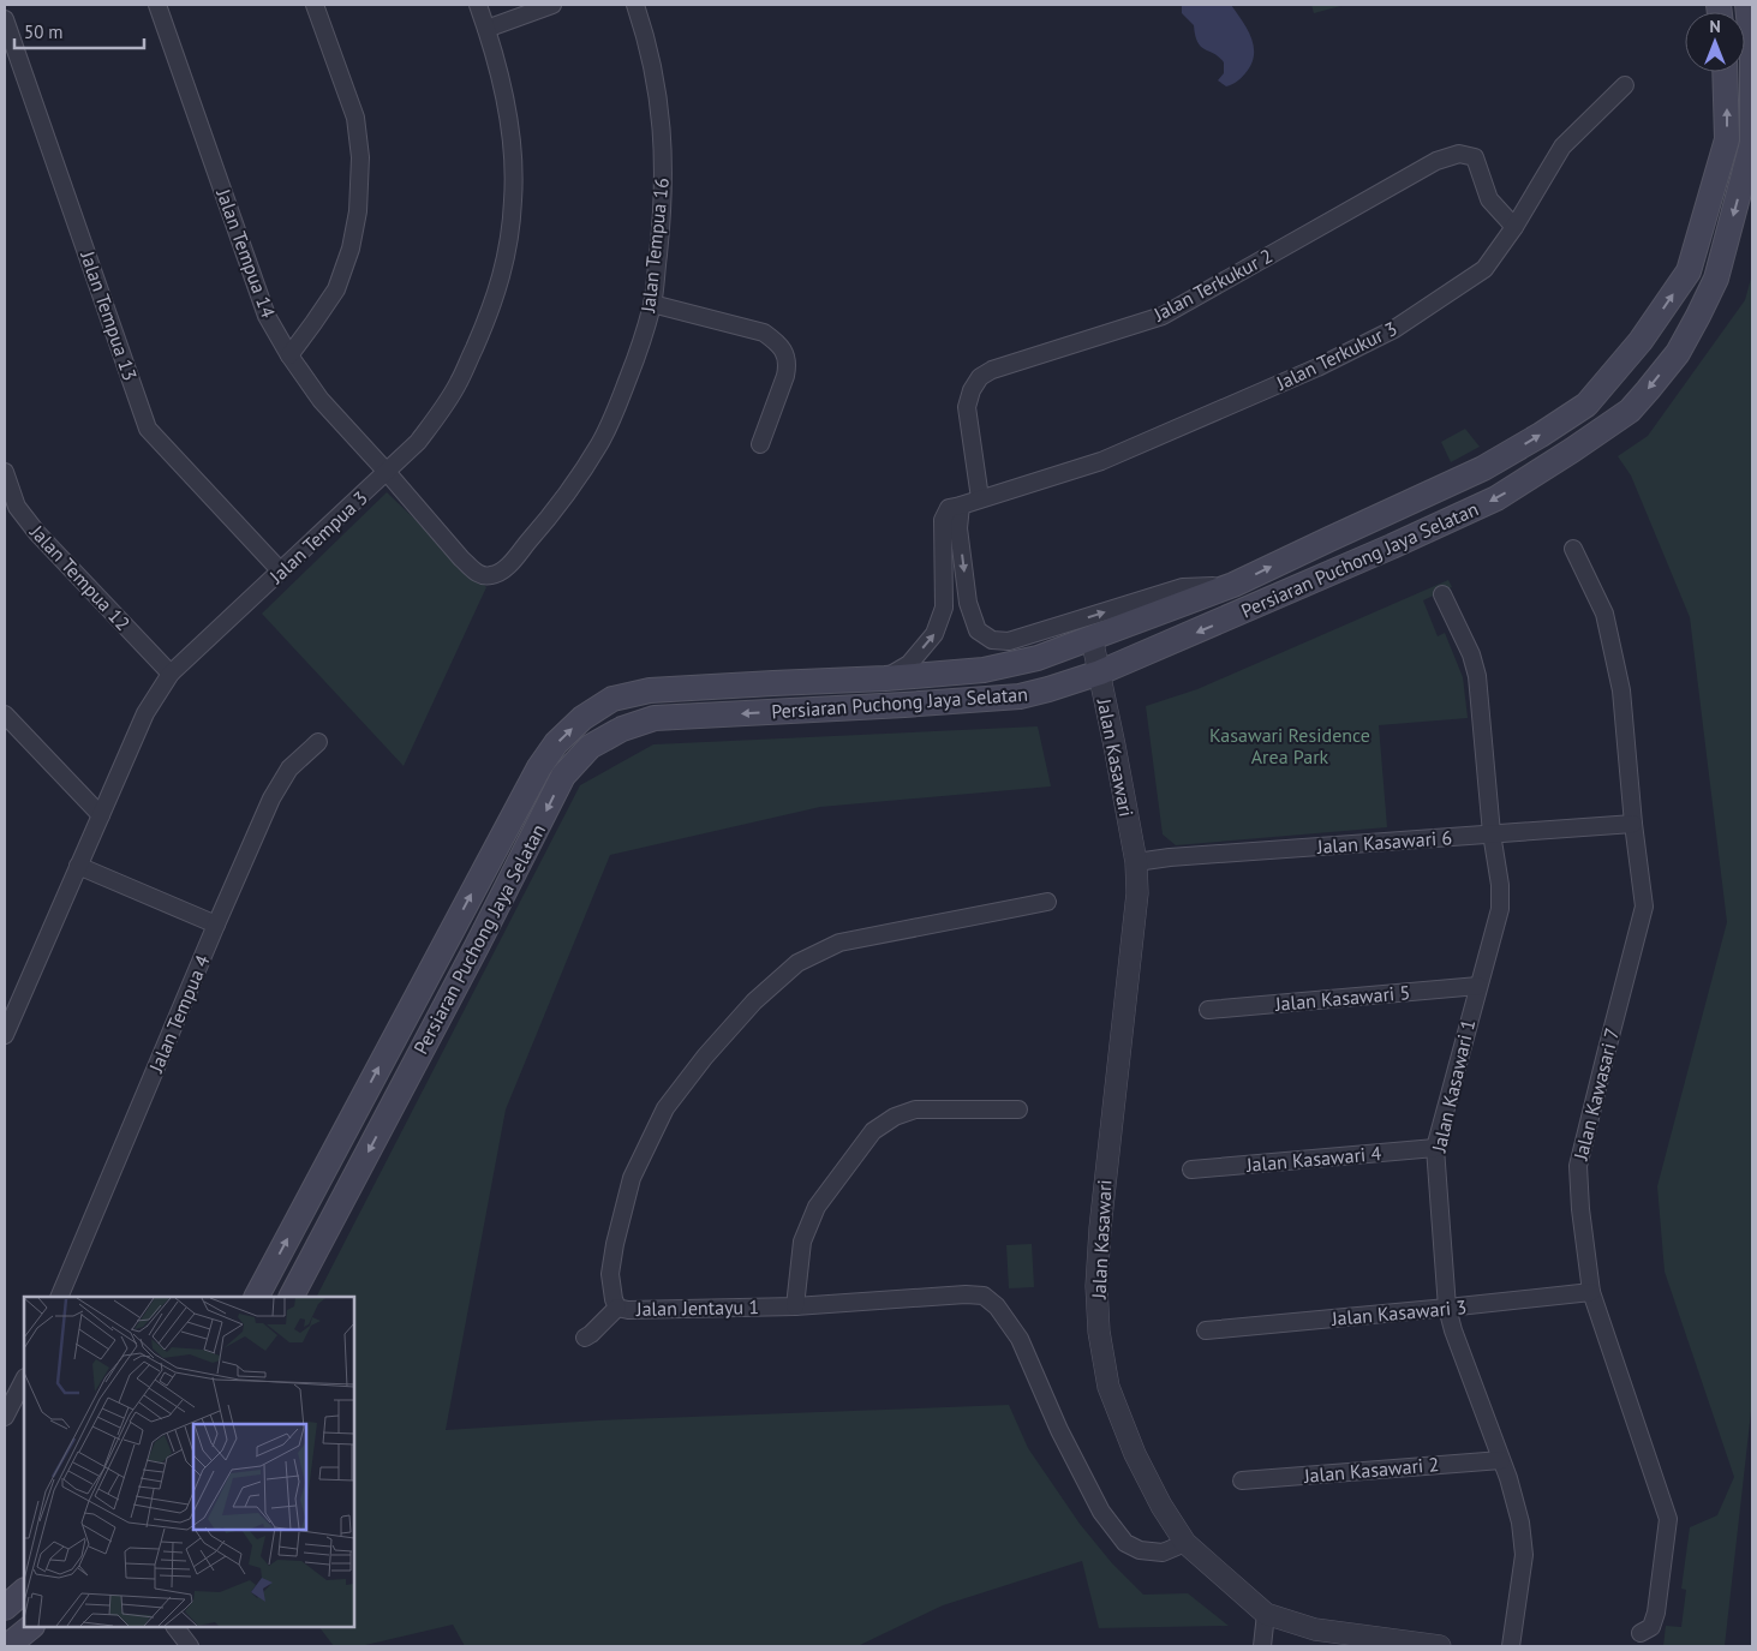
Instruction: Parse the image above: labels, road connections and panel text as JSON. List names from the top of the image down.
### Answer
{
  "streets": {
    "main road": ["Persiaran Puchong Jaya Selatan"],
    "street": [
      "Jalan Tempua 16",
      "Jalan Tempua 14",
      "Jalan Terkukur 2",
      "Jalan Tempua 13",
      "Jalan Terkukur 3",
      "Jalan Tempua 3",
      "Jalan Tempua 12",
      "Jalan Kasawari",
      "Jalan Kasawari 6",
      "Jalan Kasawari 5",
      "Jalan Tempua 4",
      "Jalan Kasawari 1",
      "Jalan Kawasari 7",
      "Jalan Kasawari 4",
      "Jalan Jentayu 1",
      "Jalan Kasawari 3",
      "Jalan Kasawari 2"
    ]
  },
  "crossings": [
    ["Jalan Tempua 16", "Jalan Tempua 14"],
    ["Jalan Tempua 16", "Jalan Tempua 3"],
    ["Jalan Tempua 14", "Jalan Tempua 3"],
    ["Jalan Terkukur 2", "Jalan Terkukur 3"],
    ["Jalan Tempua 13", "Jalan Tempua 3"],
    ["Jalan Tempua 3", "Jalan Tempua 12"],
    ["Persiaran Puchong Jaya Selatan", "Jalan Kasawari"],
    ["Jalan Kasawari", "Jalan Kasawari 6"],
    ["Jalan Kasawari", "Jalan Jentayu 1"],
    ["Jalan Kasawari 6", "Jalan Kasawari 1"],
    ["Jalan Kasawari 6", "Jalan Kawasari 7"],
    ["Jalan Kasawari 5", "Jalan Kasawari 1"],
    ["Jalan Kasawari 1", "Jalan Kasawari 4"],
    ["Jalan Kasawari 1", "Jalan Kasawari 3"],
    ["Jalan Kasawari 1", "Jalan Kasawari 2"],
    ["Jalan Kawasari 7", "Jalan Kasawari 3"]
  ],
  "parks": ["Kasawari Residence Area Park"],
  "scale_bar": "50 m",
  "north": "top"
}
